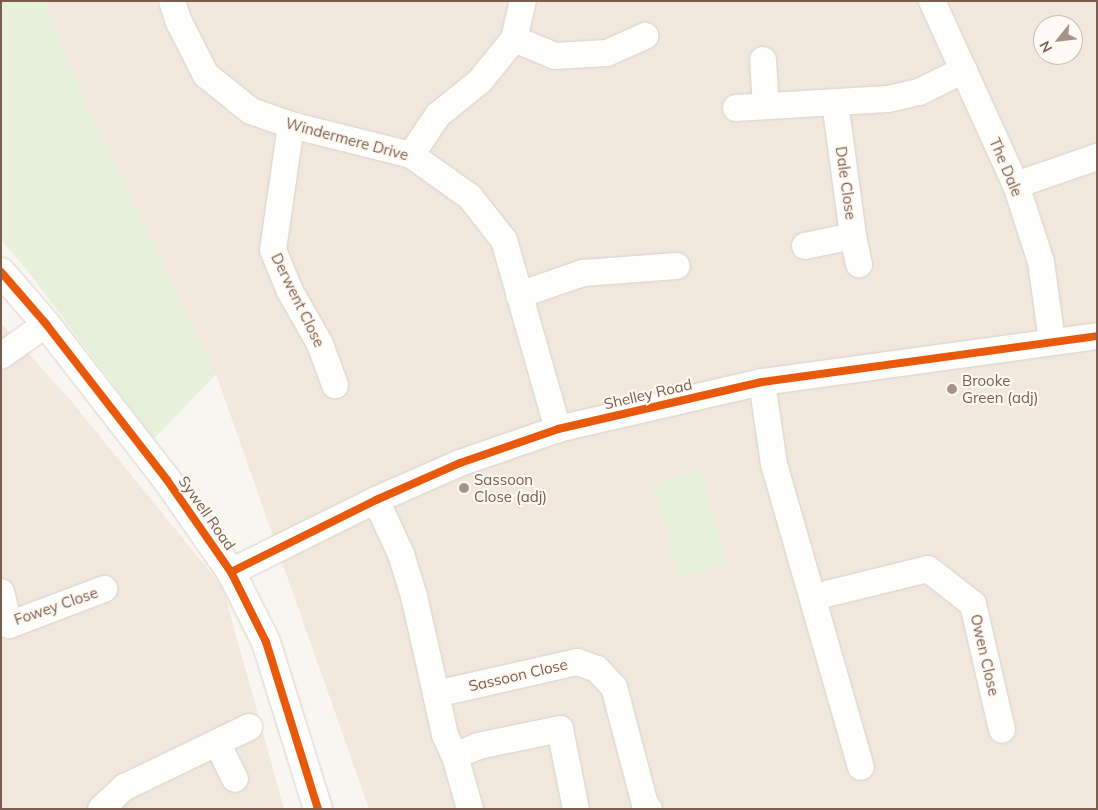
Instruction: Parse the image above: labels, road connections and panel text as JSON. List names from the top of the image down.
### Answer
{
  "streets": {
    "street": [
      "Windermere Drive",
      "The Dale",
      "Dale Close",
      "Derwent Close",
      "Shelley Road",
      "Sywell Road",
      "Fowey Close",
      "Owen Close",
      "Sassoon Close"
    ]
  },
  "crossings": [
    ["Windermere Drive", "Derwent Close"],
    ["Windermere Drive", "Shelley Road"],
    ["The Dale", "Shelley Road"],
    ["Shelley Road", "Sywell Road"]
  ],
  "places": ["Brooke Green (adj)", "Sassoon Close (adj)"],
  "north": "bottom left"
}
